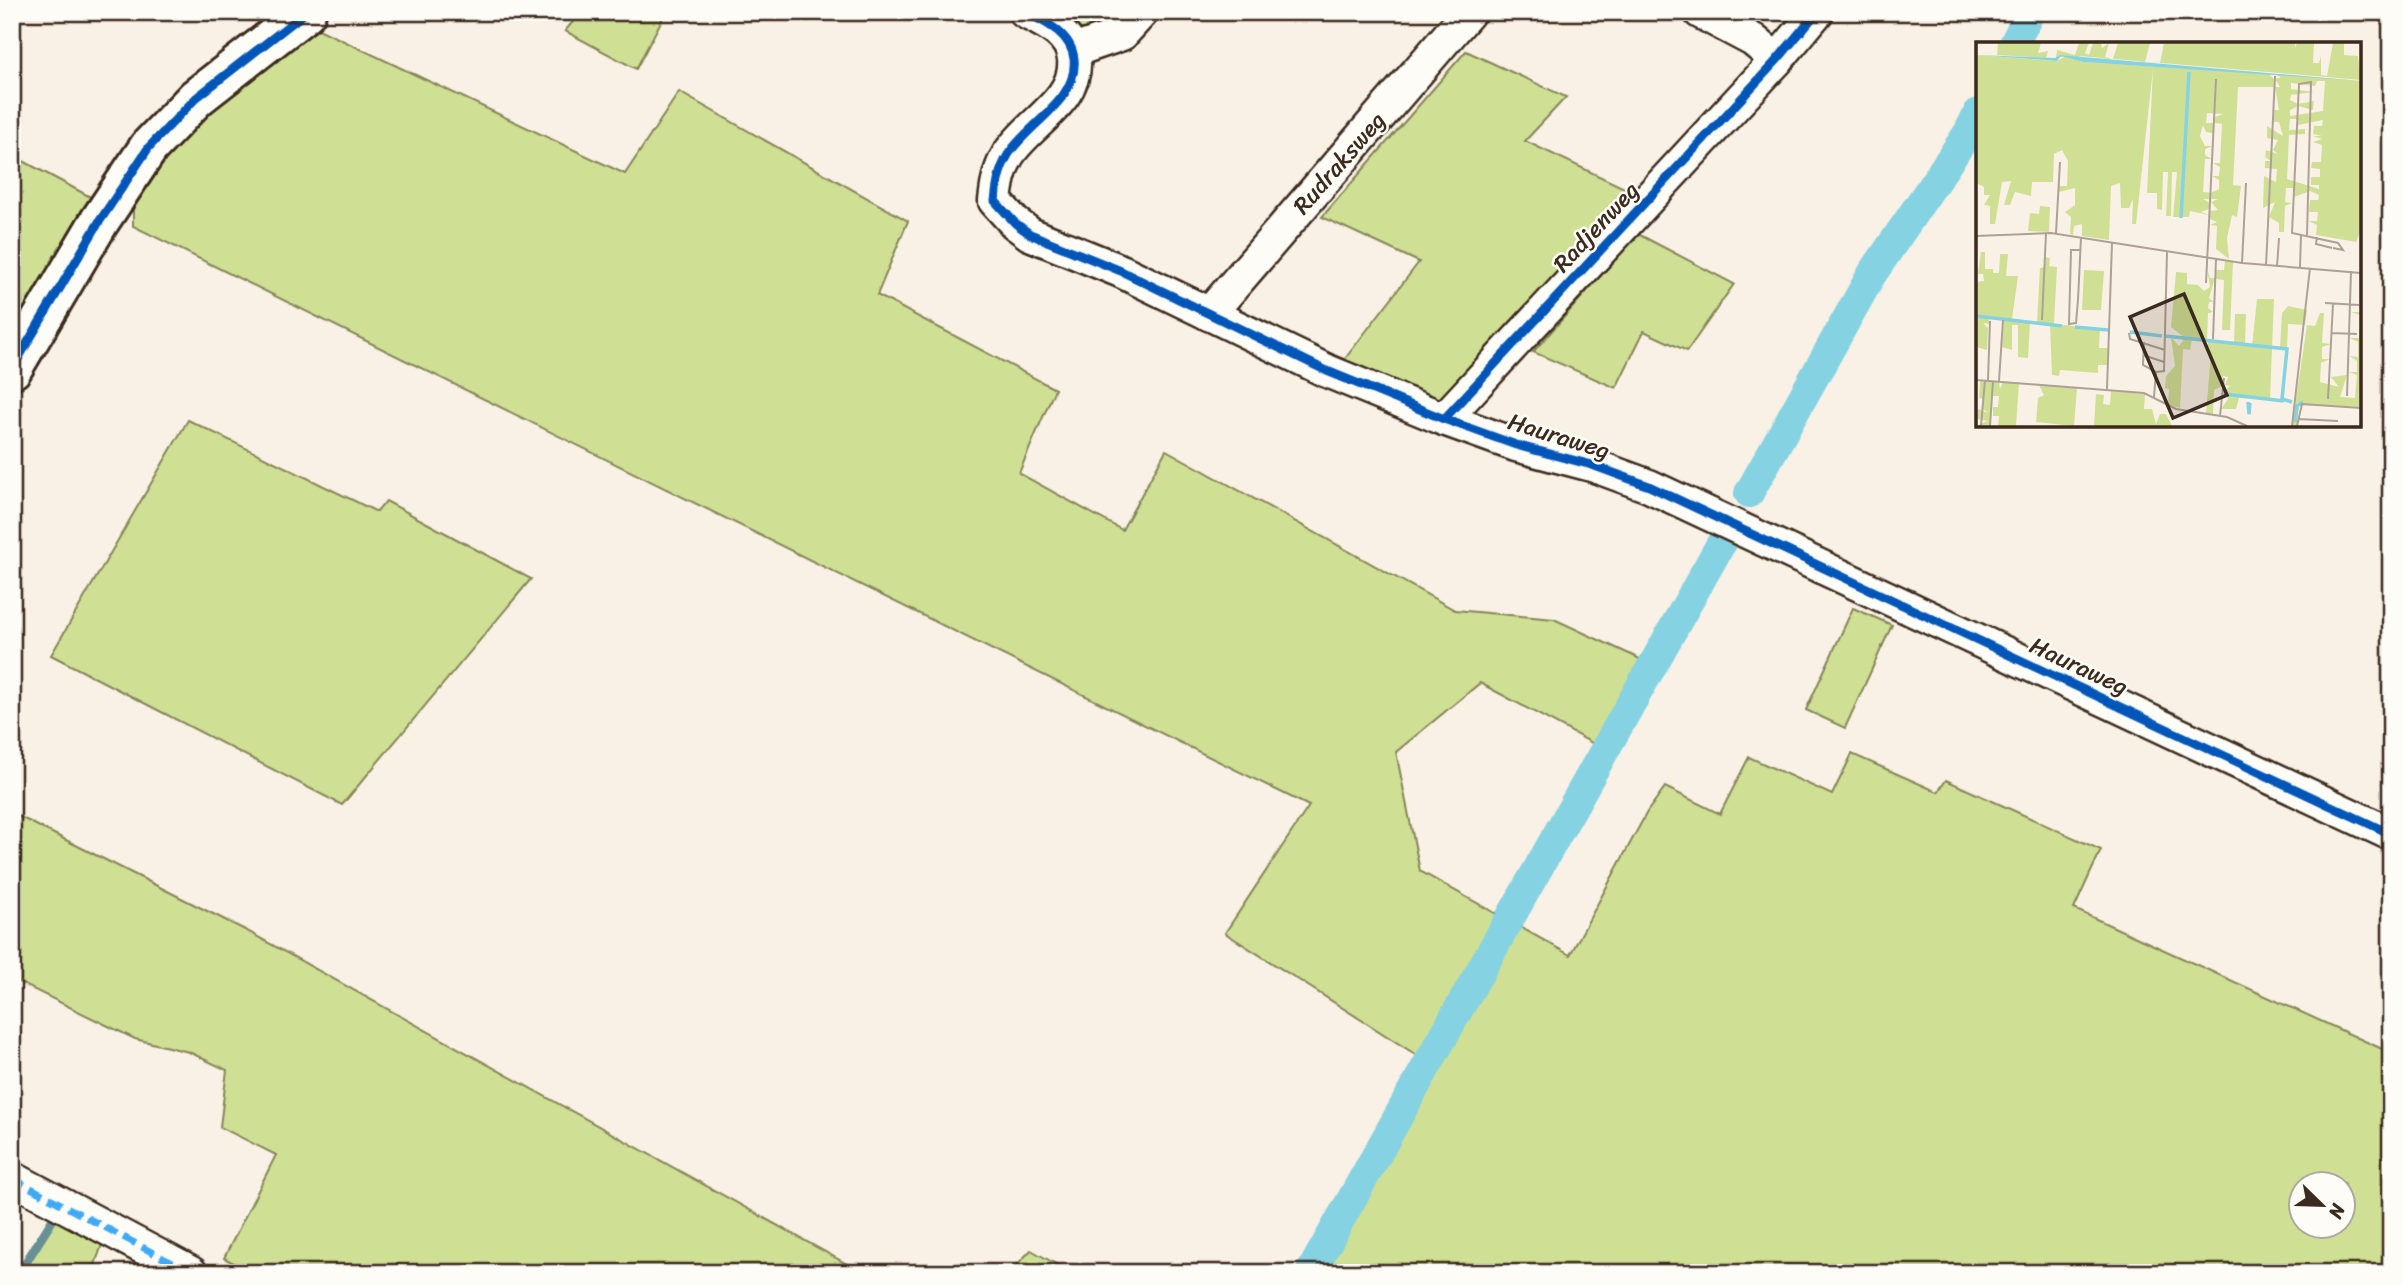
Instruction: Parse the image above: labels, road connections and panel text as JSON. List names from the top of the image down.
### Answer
{
  "streets": {
    "street": ["Rudraksweg", "Radjenweg", "Hauraweg"]
  },
  "crossings": [
    ["Rudraksweg", "Hauraweg"],
    ["Radjenweg", "Hauraweg"]
  ],
  "north": "bottom right"
}
